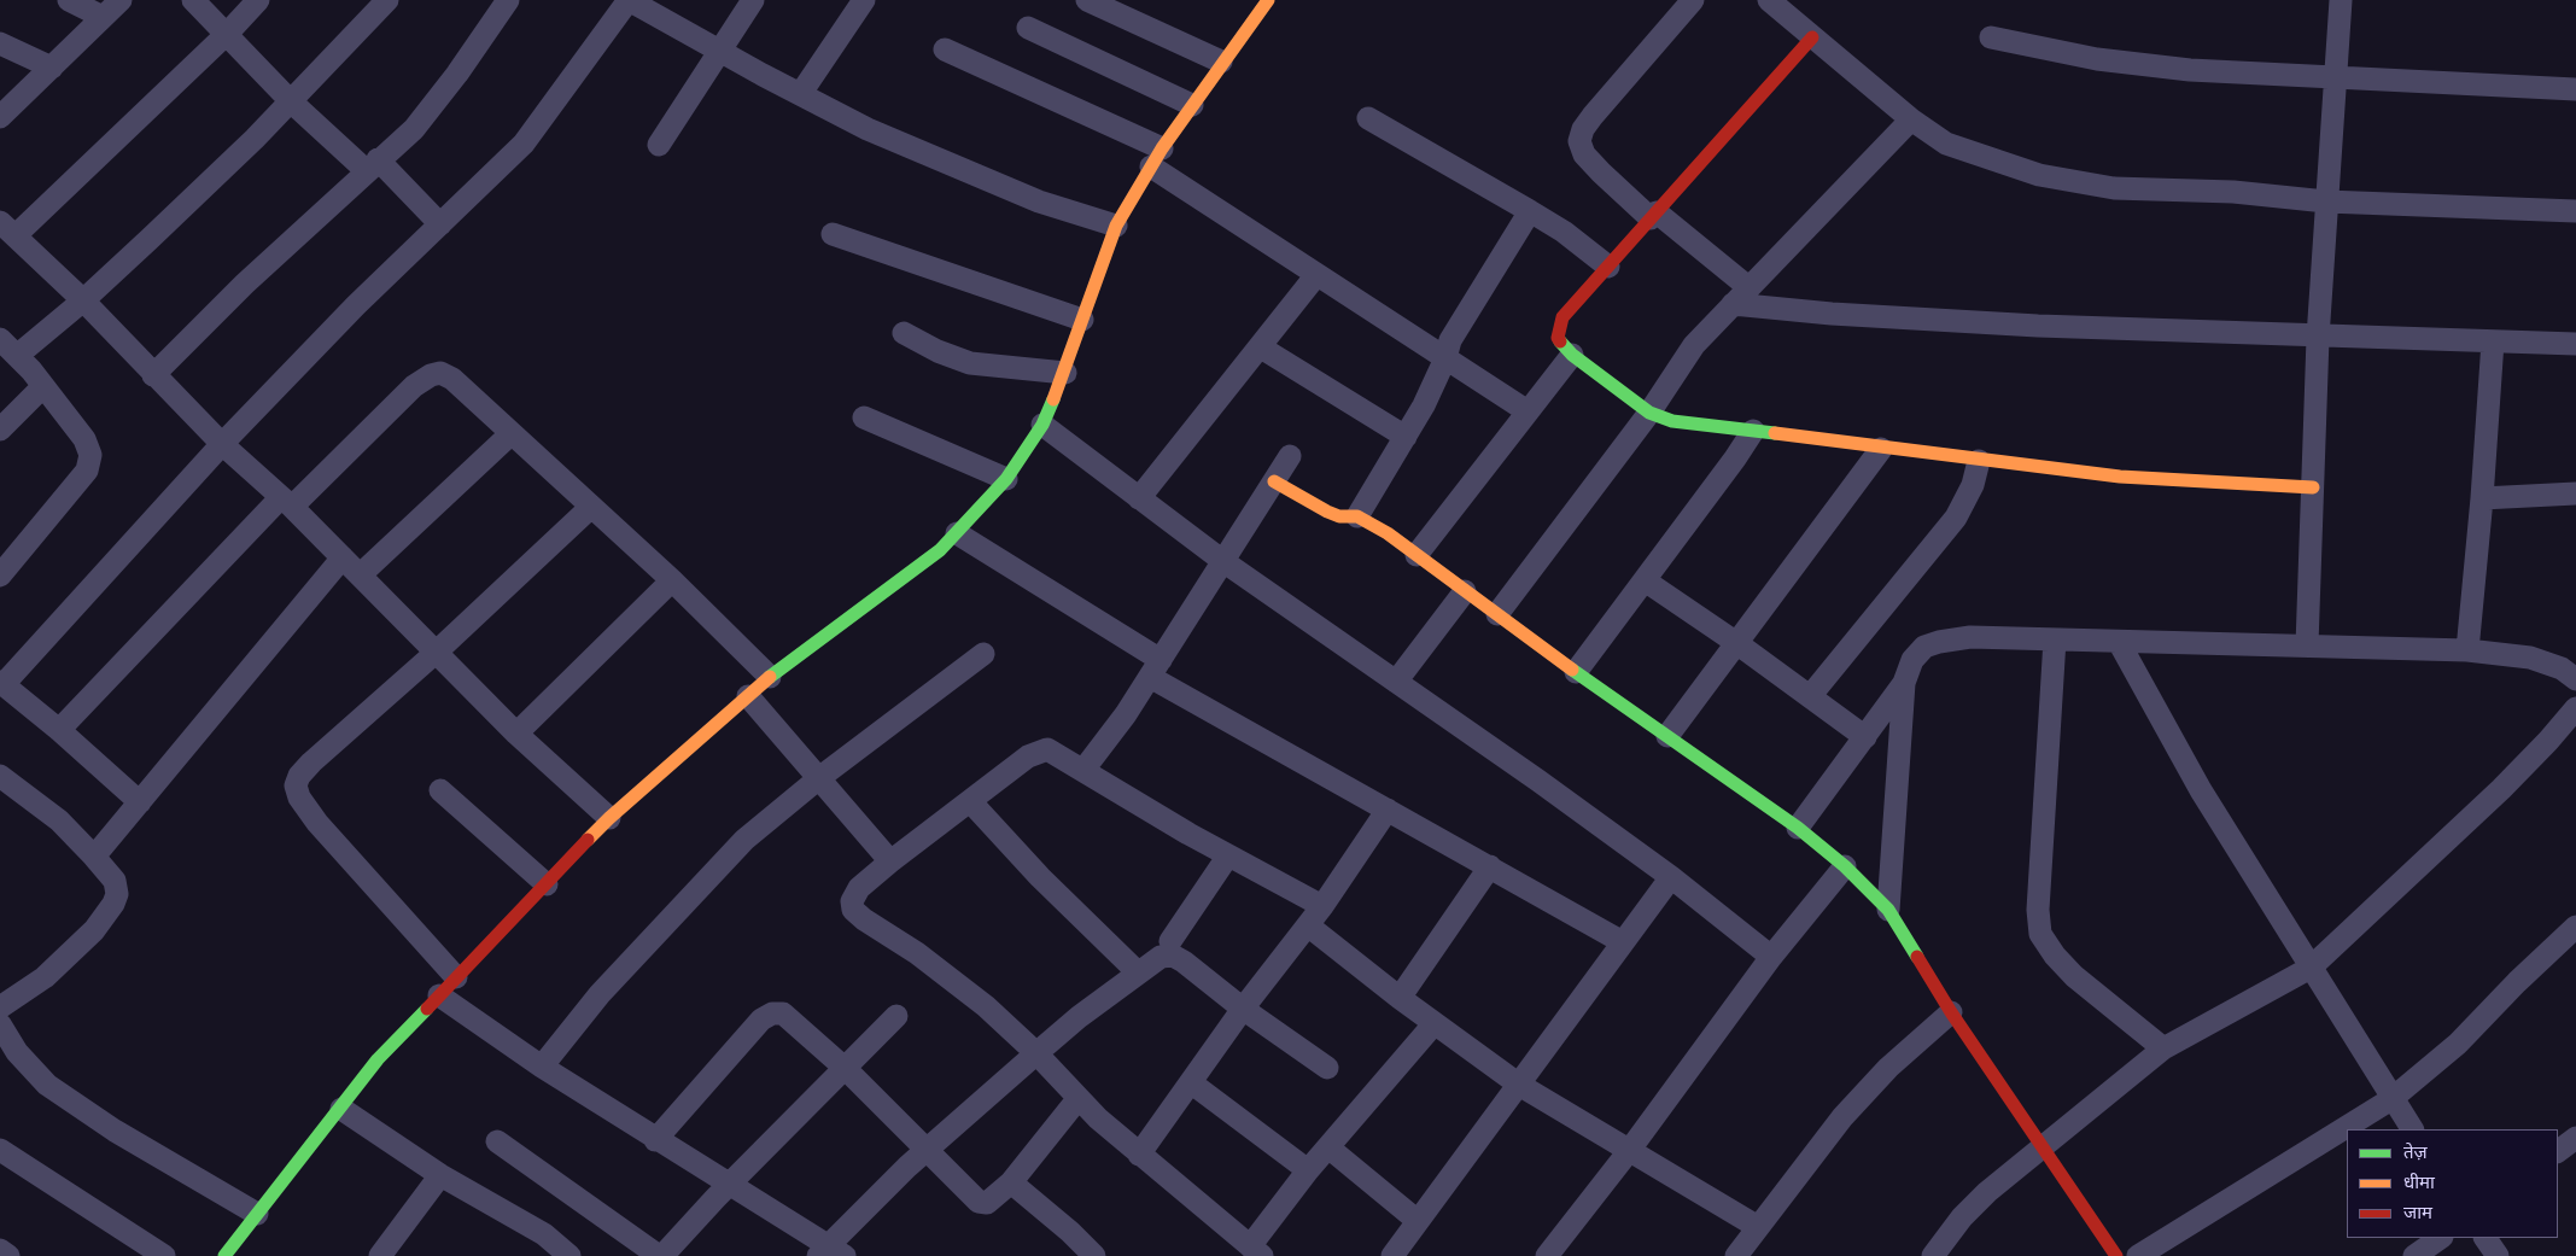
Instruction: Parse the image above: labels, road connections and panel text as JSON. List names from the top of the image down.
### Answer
{
  "legend": ["तेज़", "धीमा", "जाम"]
}
